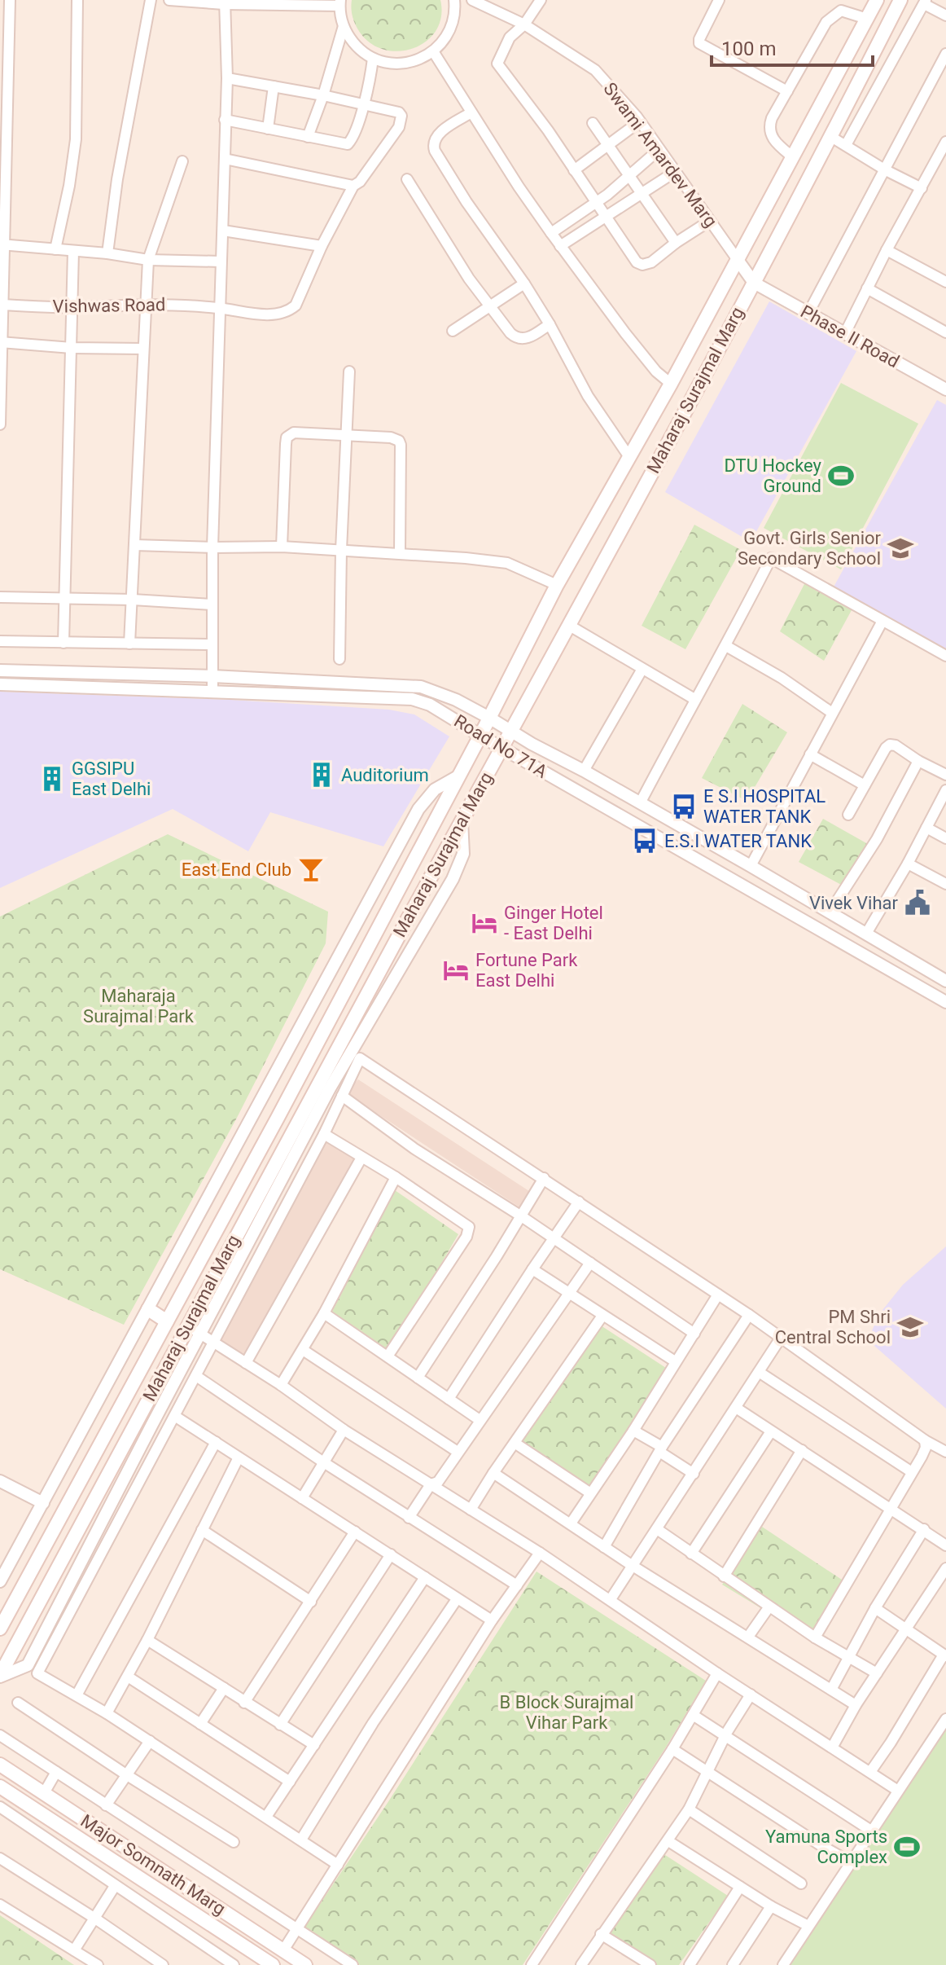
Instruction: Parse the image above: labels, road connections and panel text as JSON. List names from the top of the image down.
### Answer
{
  "streets": {
    "main road": ["Maharaj Surajmal Marg", "Major Somnath Marg"],
    "street": [
      "Swami Amardev Marg",
      "Vishwas Road",
      "Phase II Road",
      "Road No 71A"
    ]
  },
  "crossings": [
    ["Swami Amardev Marg", "Maharaj Surajmal Marg"],
    ["Phase II Road", "Maharaj Surajmal Marg"],
    ["Maharaj Surajmal Marg", "Road No 71A"]
  ],
  "parks": ["Maharaja Surajmal Park", "B Block Surajmal Vihar Park"],
  "places": {
    "sports": ["DTU Hockey Ground", "Yamuna Sports Complex"],
    "school or university": ["Govt. Girls Senior Secondary School", "PM Shri Central School"],
    "building": ["Auditorium", "GGSIPU East Delhi"],
    "bus stop": ["E S.I HOSPITAL WATER TANK", "E.S.I WATER TANK"],
    "bar": ["East End Club"],
    "public building": ["Vivek Vihar"],
    "hotel": ["Ginger Hotel - East Delhi", "Fortune Park East Delhi"]
  },
  "scale_bar": "100 m"
}
